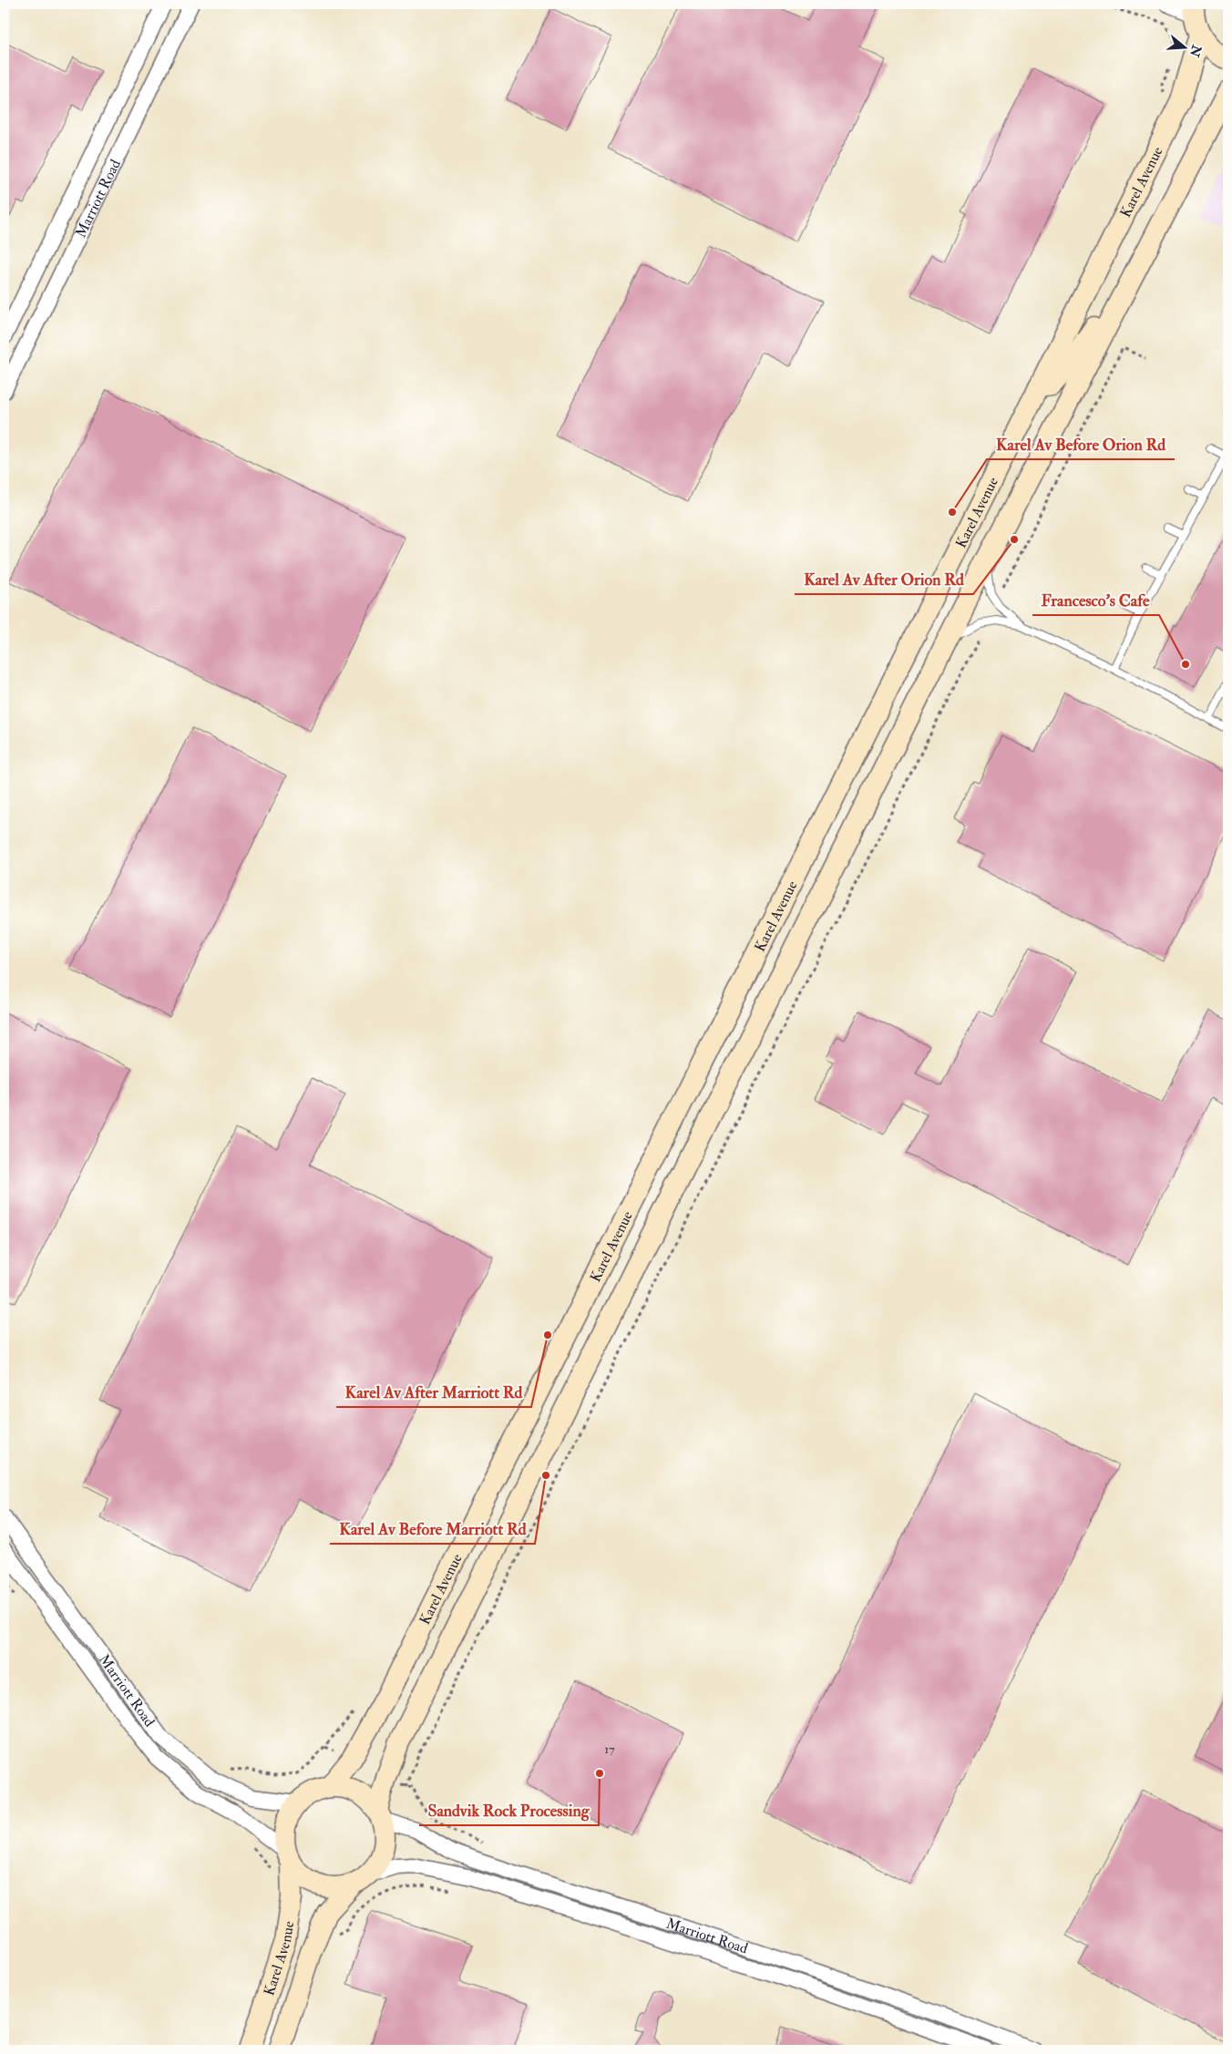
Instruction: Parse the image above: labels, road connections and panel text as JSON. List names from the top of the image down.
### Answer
{
  "streets": {
    "main road": ["Karel Avenue"],
    "street": ["Marriott Road"]
  },
  "crossings": [
    ["Karel Avenue", "Marriott Road"]
  ],
  "places": [
    "Karel Av Before Orion Rd",
    "Karel Av After Orion Rd",
    "Francesco's Cafe",
    "Karel Av After Marriott Rd",
    "Karel Av Before Marriott Rd",
    "Sandvik Rock Processing"
  ],
  "house_numbers": ["17"],
  "north": "right"
}
